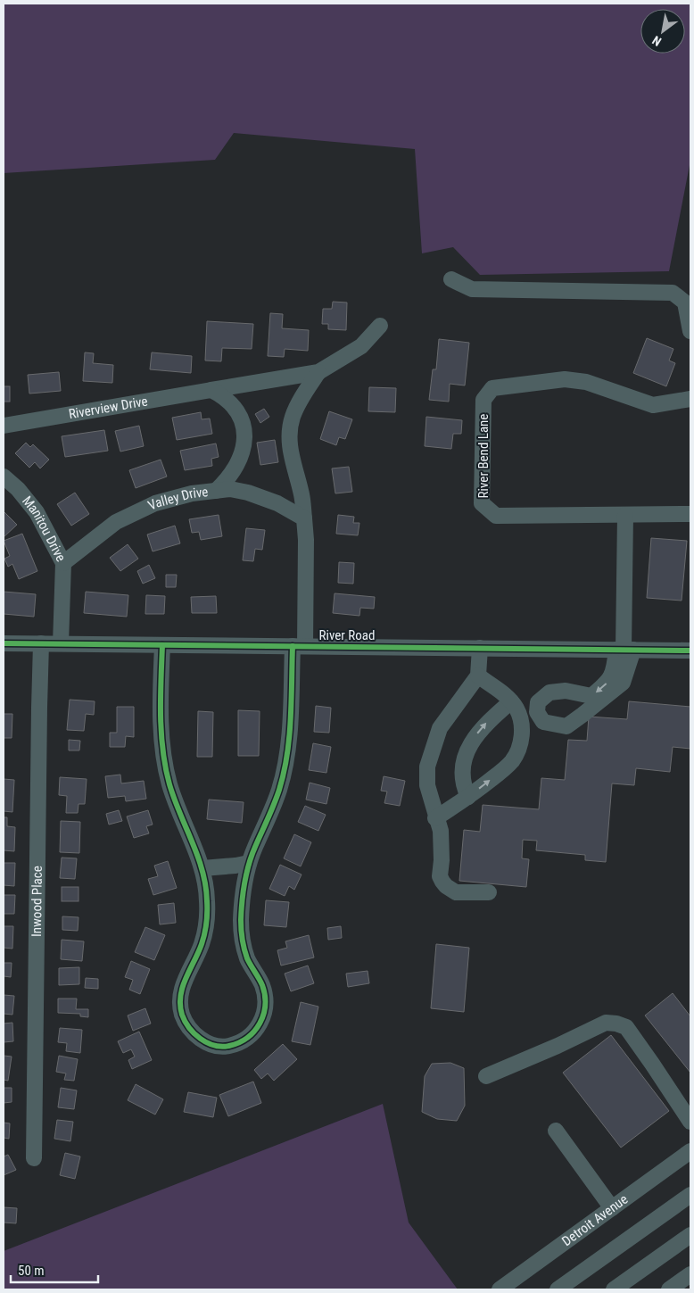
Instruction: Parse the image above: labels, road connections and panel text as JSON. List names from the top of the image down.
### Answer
{
  "streets": {
    "street": [
      "Riverview Drive",
      "River Bend Lane",
      "Valley Drive",
      "Manitou Drive",
      "River Road",
      "Inwood Place",
      "Detroit Avenue"
    ]
  },
  "crossings": [
    ["Valley Drive", "Manitou Drive"],
    ["Manitou Drive", "River Road"],
    ["River Road", "Inwood Place"]
  ],
  "scale_bar": "50 m",
  "north": "bottom left"
}
